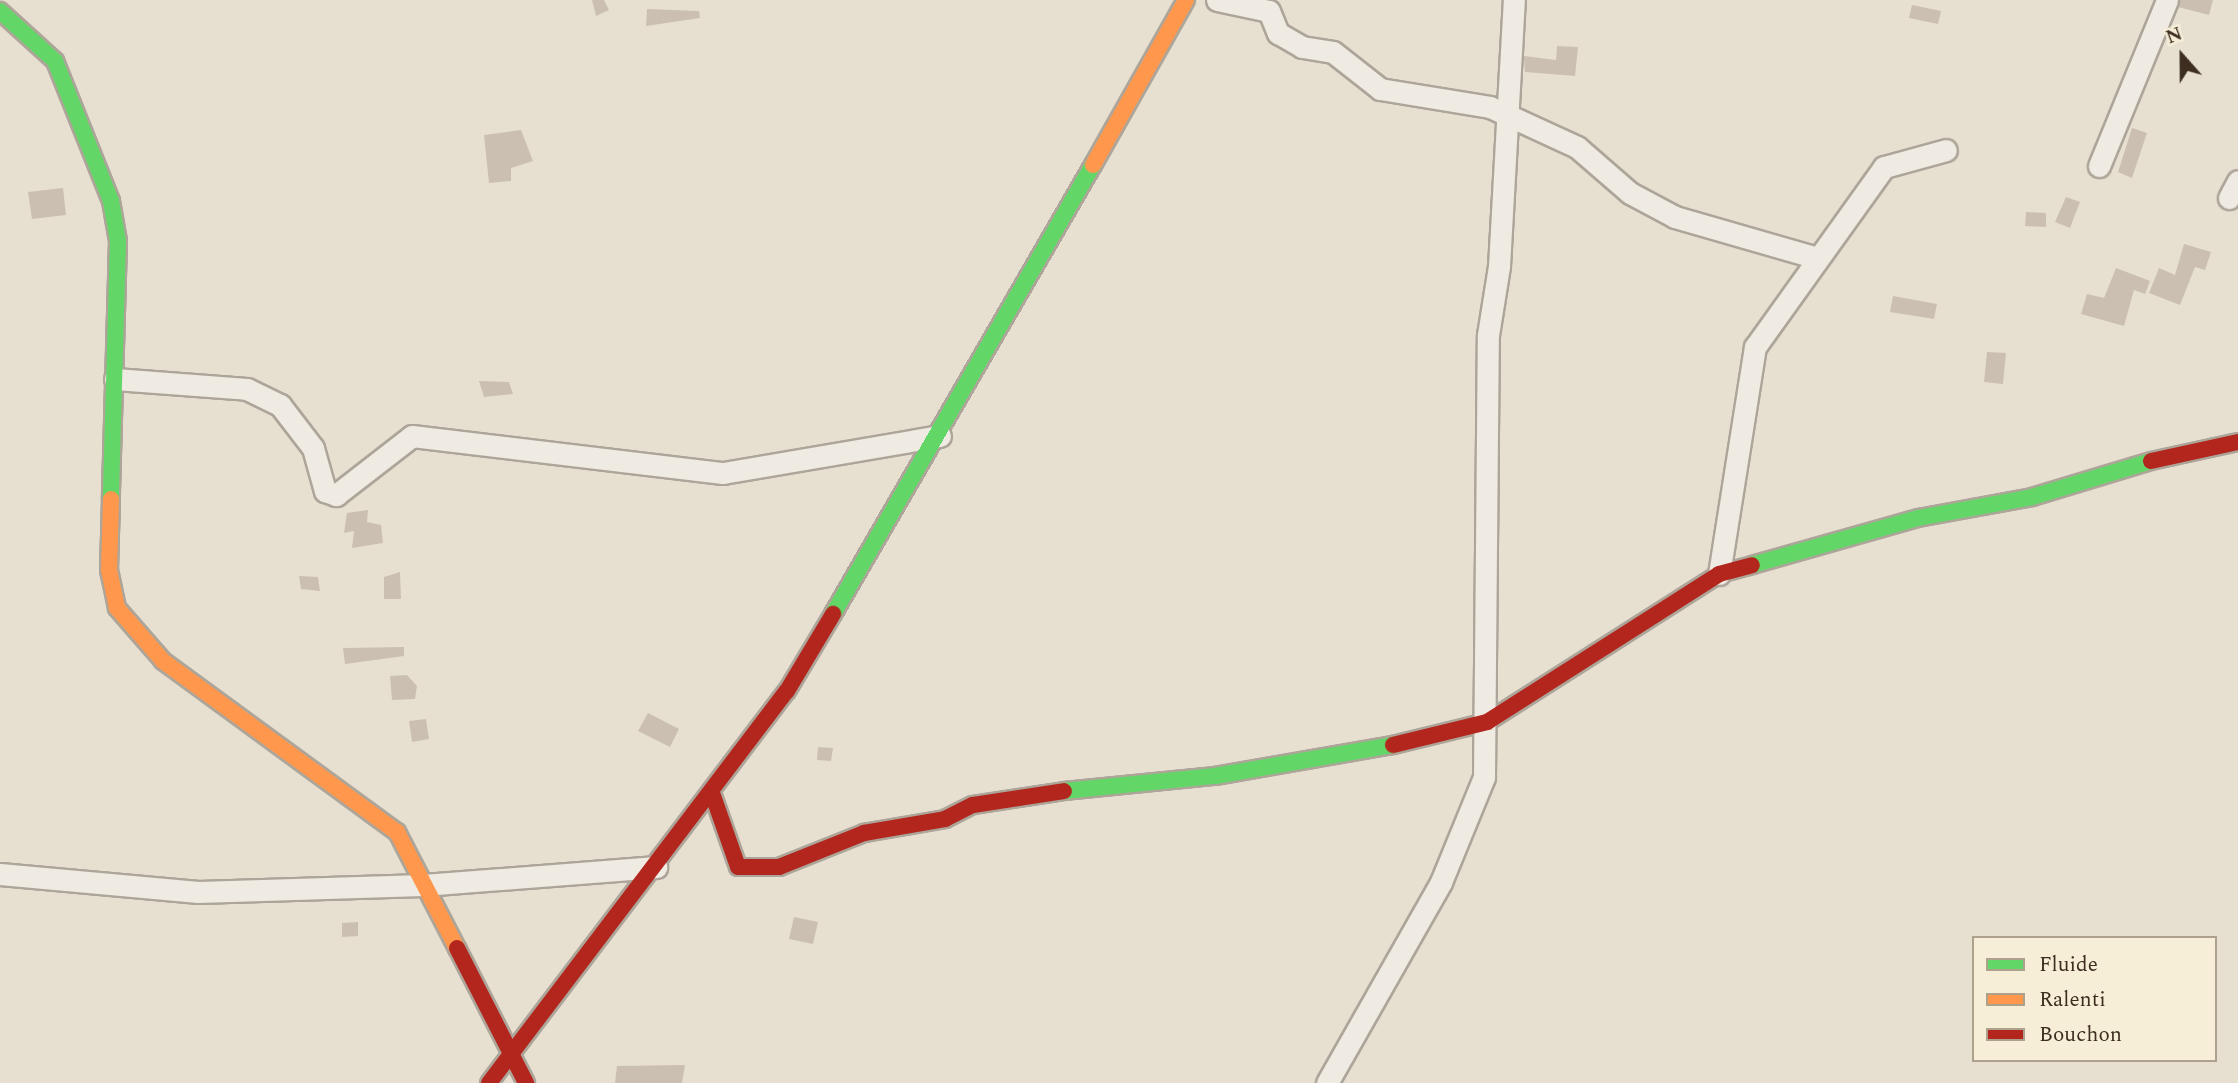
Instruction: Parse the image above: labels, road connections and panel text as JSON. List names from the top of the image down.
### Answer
{
  "legend": ["Fluide", "Ralenti", "Bouchon"],
  "north": "top"
}
